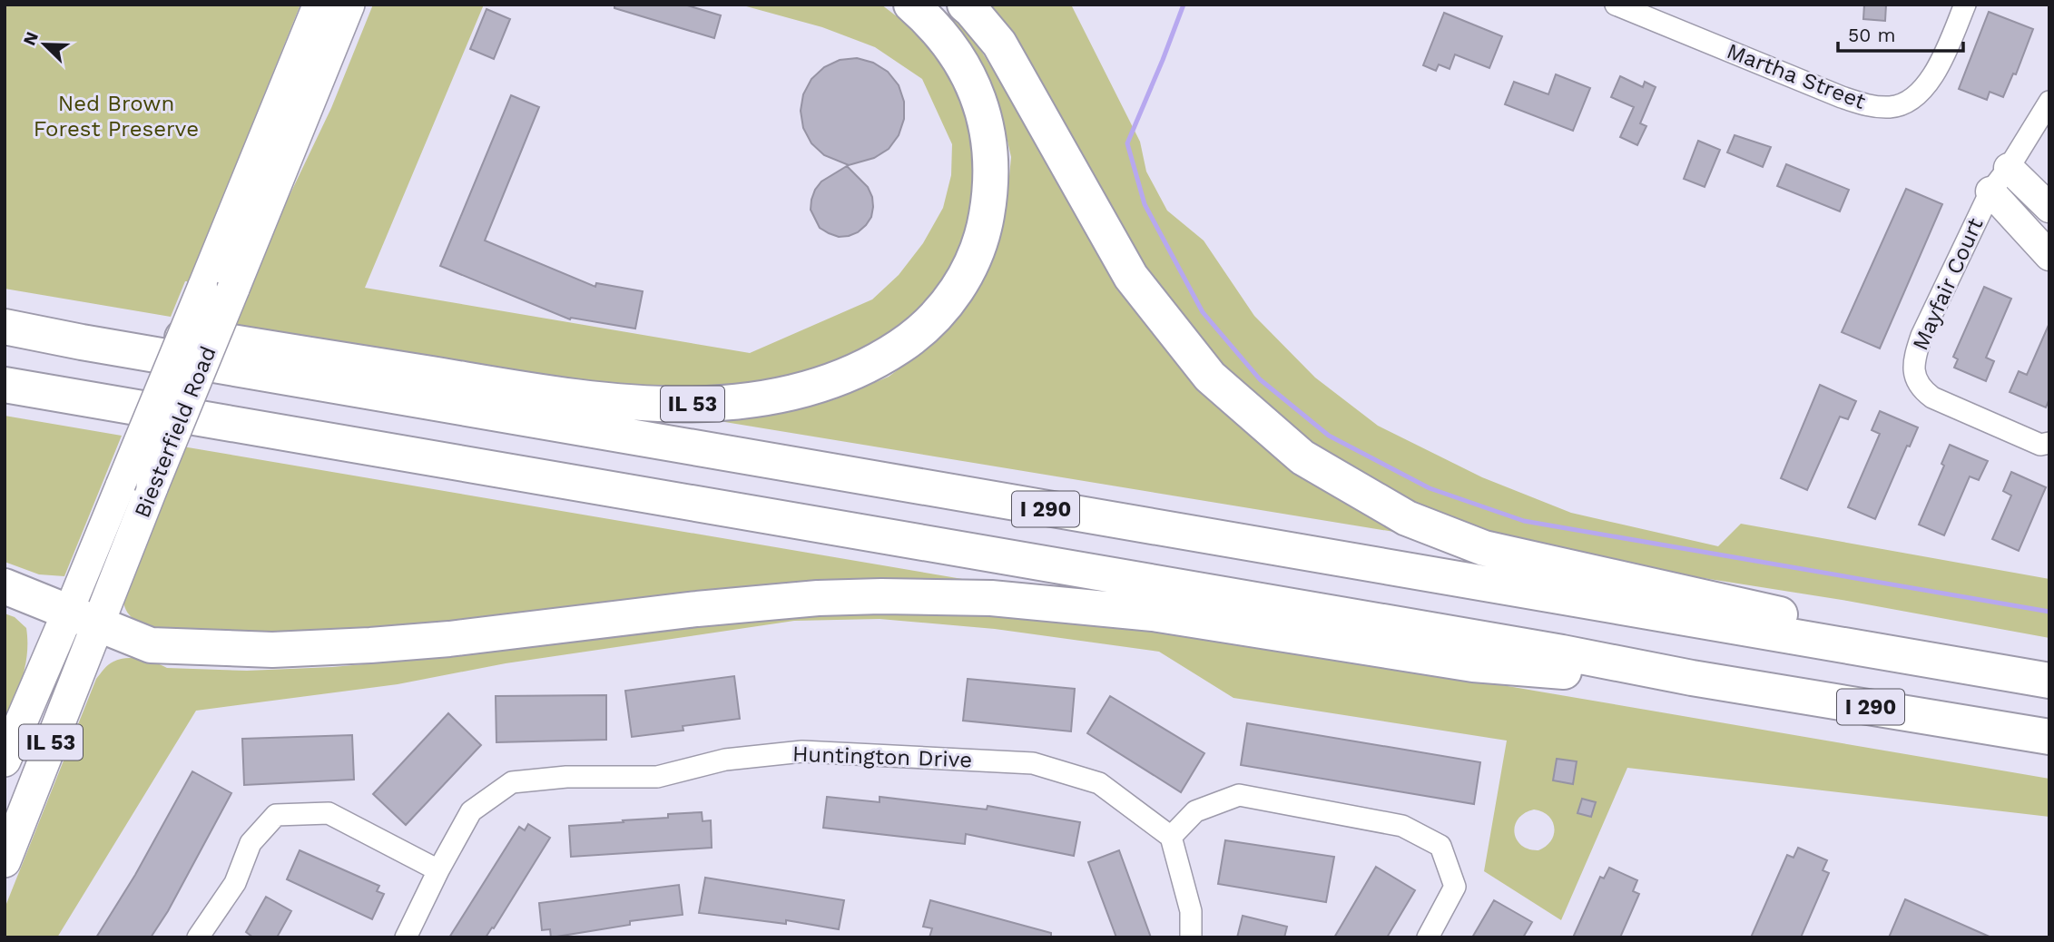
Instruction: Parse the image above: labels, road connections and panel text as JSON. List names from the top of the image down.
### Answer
{
  "streets": {
    "highway": ["IL 53", "I 290"],
    "main road": ["Biesterfield Road"],
    "street": ["Martha Street", "Mayfair Court", "Huntington Drive"]
  },
  "crossings": [
    ["IL 53", "I 290"]
  ],
  "parks": ["Ned Brown Forest Preserve"],
  "scale_bar": "50 m",
  "north": "top left"
}
